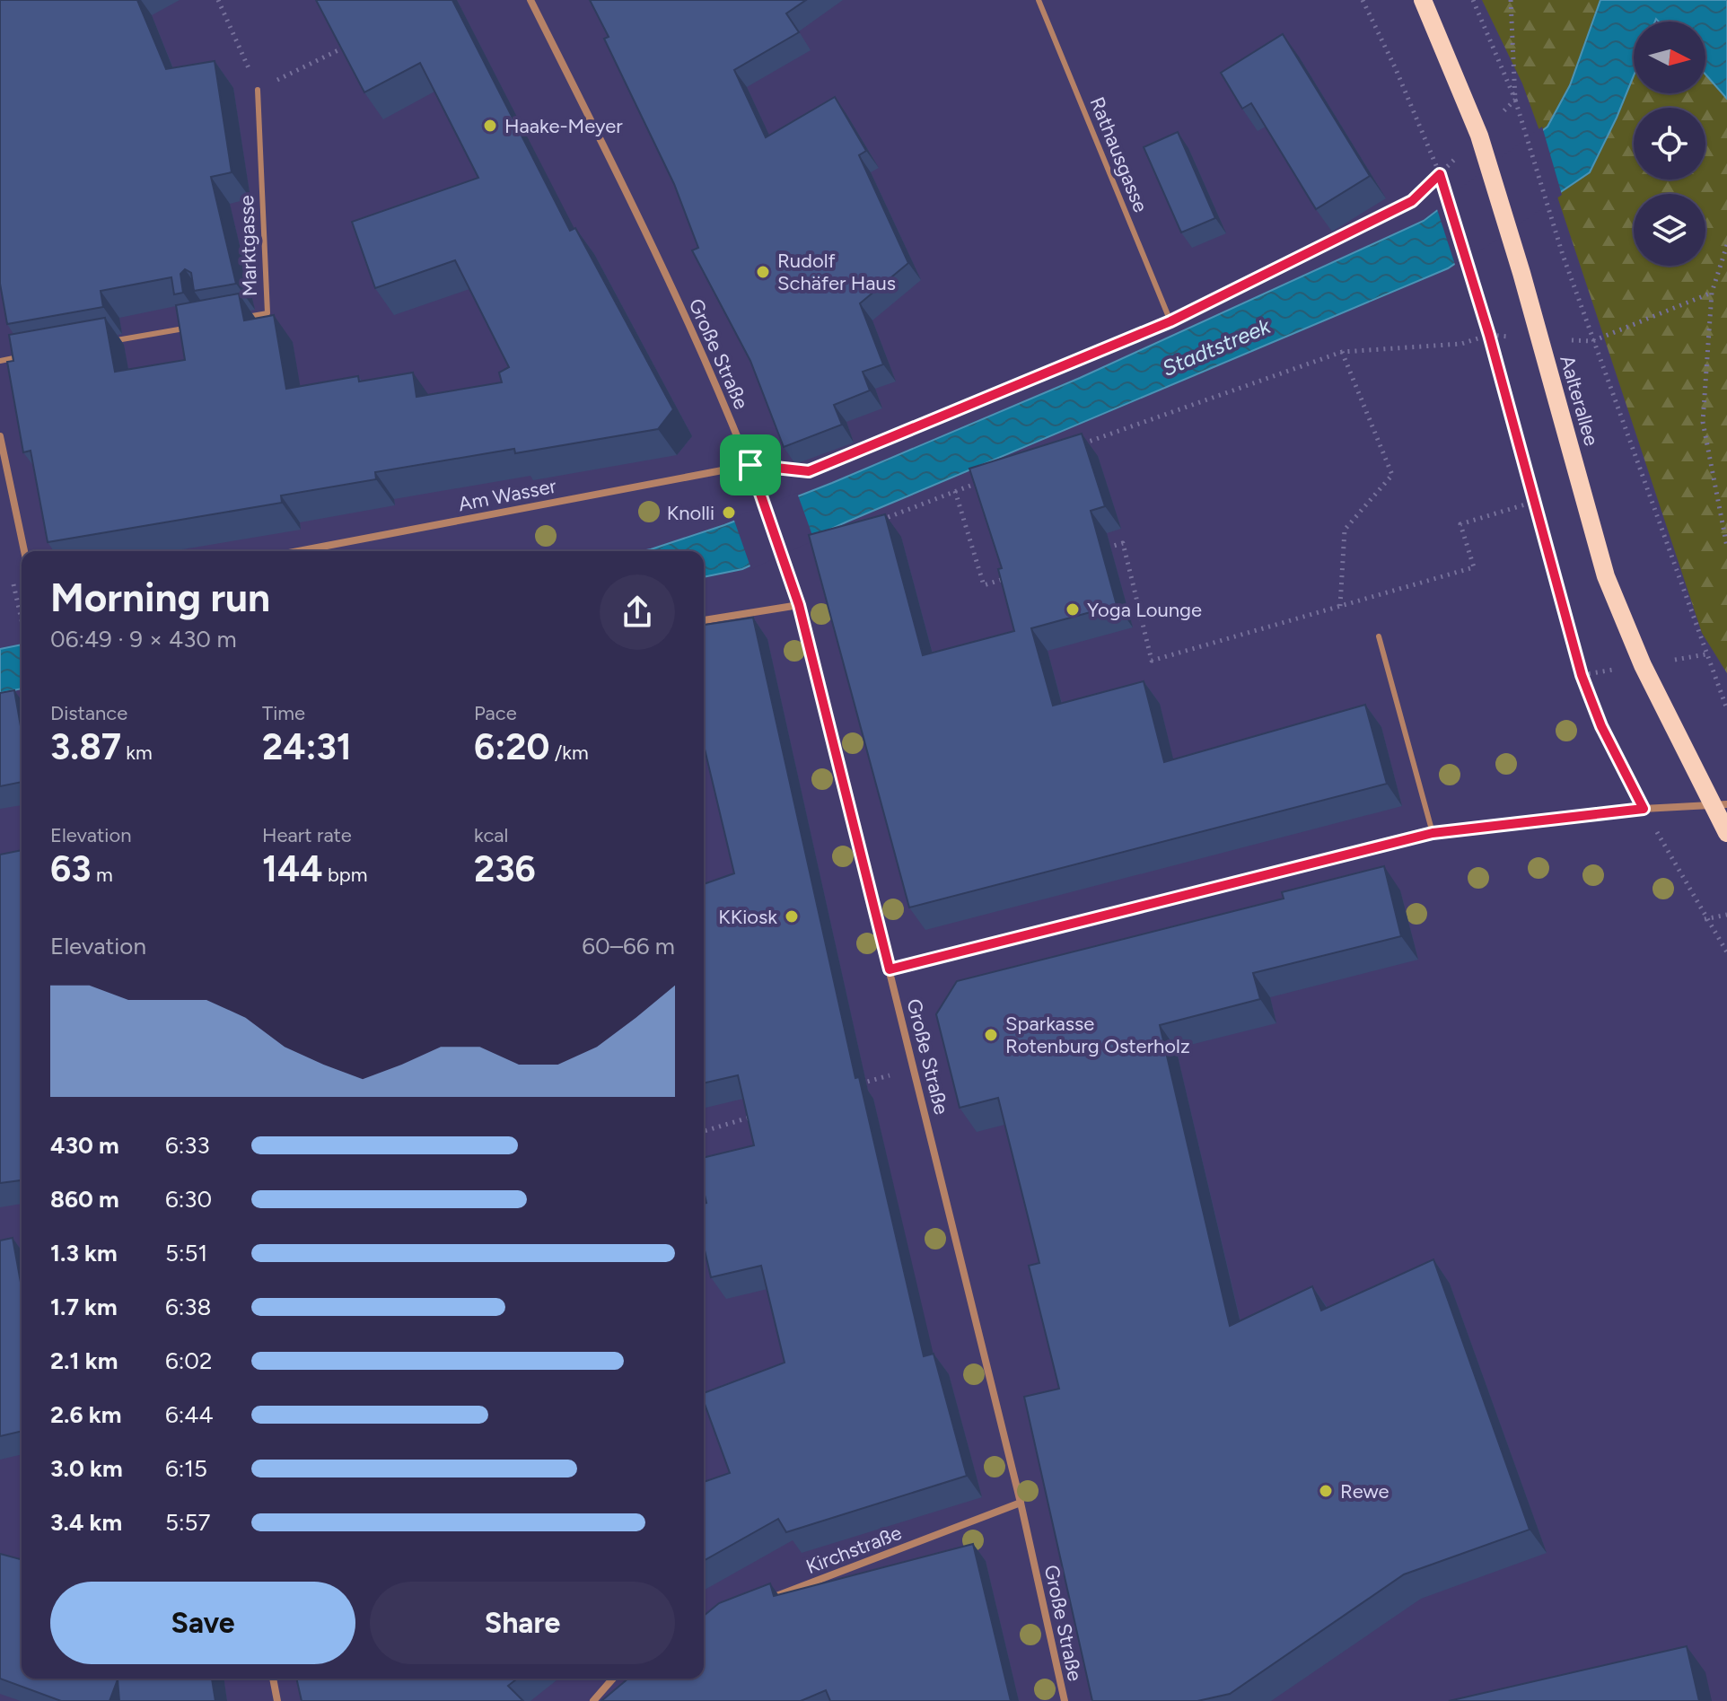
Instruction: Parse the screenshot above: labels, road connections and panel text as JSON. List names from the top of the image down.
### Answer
{
  "streets": {
    "main road": ["Aalterallee"],
    "street": ["Große Straße", "Am Wasser", "Kirchstraße"],
    "lane": ["Rathausgasse", "Marktgasse"]
  },
  "crossings": [
    ["Große Straße", "Am Wasser"],
    ["Große Straße", "Kirchstraße"]
  ],
  "water": ["Stadtstreek"],
  "places": [
    "Haake-Meyer",
    "Rudolf Schäfer Haus",
    "Knolli",
    "Yoga Lounge",
    "KKiosk",
    "Sparkasse Rotenburg Osterholz",
    "Rewe"
  ],
  "north": "right",
  "page": {
    "heading": ["Morning run", "06:49 · 9 × 430 m"],
    "stats": [
      ["Distance", "3.87 km"],
      ["Time", "24:31"],
      ["Pace", "6:20 /km"],
      ["Elevation", "63 m"],
      ["Heart rate", "144 bpm"],
      ["kcal", "236"]
    ],
    "chart": ["Elevation", "60–66 m"],
    "list": [
      {
        "name": "430 m",
        "note": "6:33"
      },
      {
        "name": "860 m",
        "note": "6:30"
      },
      {
        "name": "1.3 km",
        "note": "5:51"
      },
      {
        "name": "1.7 km",
        "note": "6:38"
      },
      {
        "name": "2.1 km",
        "note": "6:02"
      },
      {
        "name": "2.6 km",
        "note": "6:44"
      },
      {
        "name": "3.0 km",
        "note": "6:15"
      },
      {
        "name": "3.4 km",
        "note": "5:57"
      }
    ],
    "buttons": ["Save", "Share"]
  }
}
